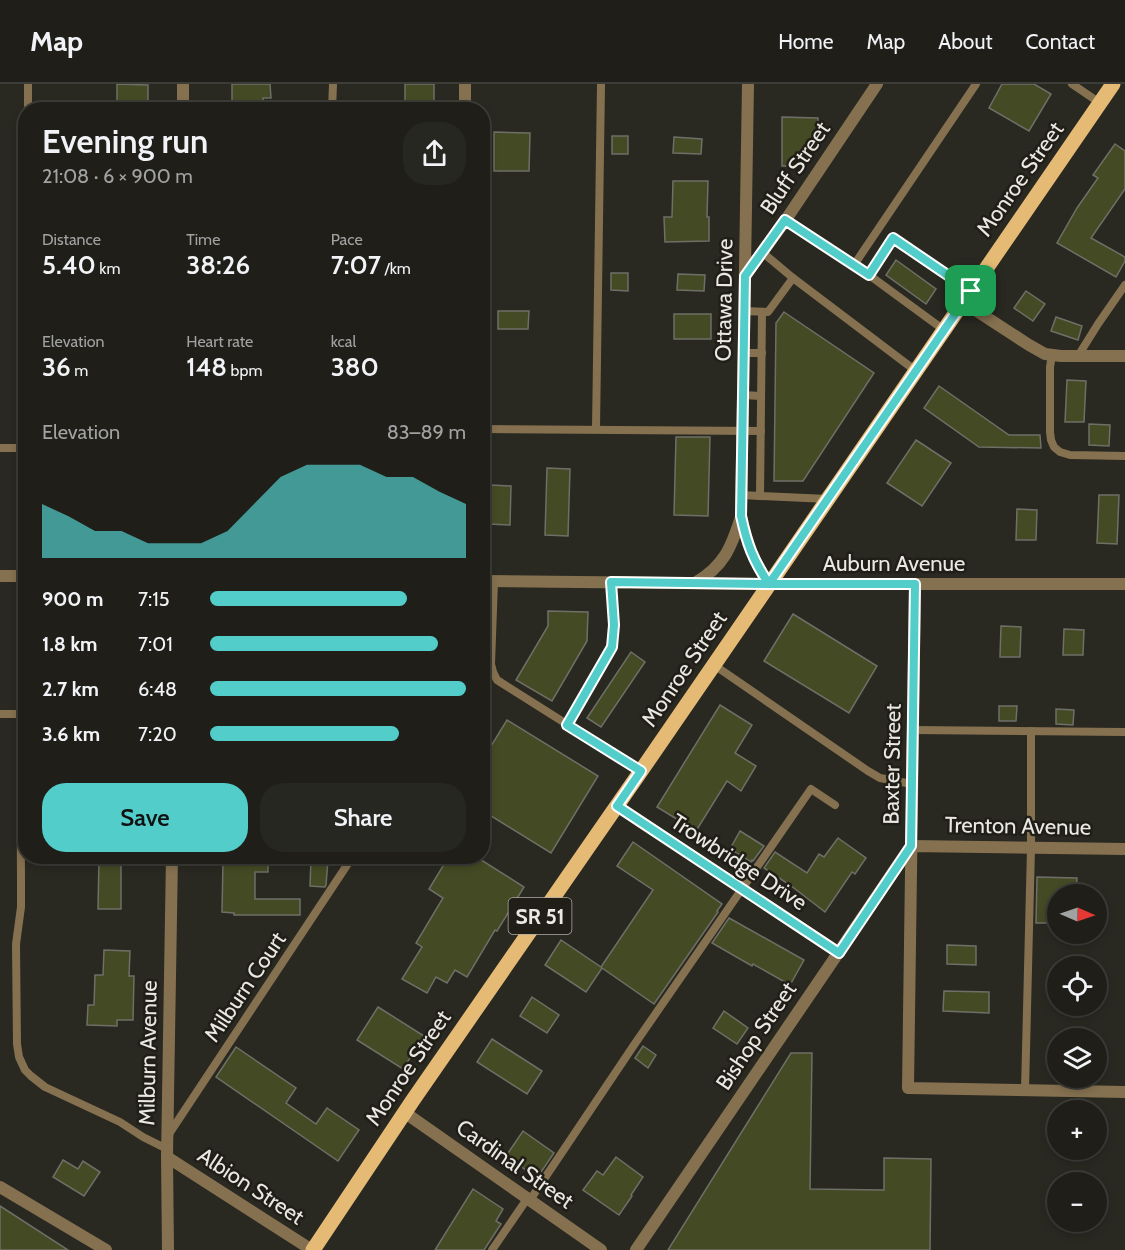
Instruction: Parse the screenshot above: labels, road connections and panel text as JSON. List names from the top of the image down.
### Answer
{
  "streets": {
    "main road": ["Monroe Street", "SR 51"],
    "street": [
      "Bluff Street",
      "Ottawa Drive",
      "Auburn Avenue",
      "Baxter Street",
      "Trenton Avenue",
      "Trowbridge Drive",
      "Bishop Street",
      "Milburn Avenue",
      "Cardinal Street",
      "Albion Street"
    ],
    "lane": ["Milburn Court"]
  },
  "crossings": [
    ["Bluff Street", "Ottawa Drive"],
    ["Monroe Street", "Ottawa Drive"],
    ["Monroe Street", "Auburn Avenue"],
    ["Monroe Street", "Trowbridge Drive"],
    ["Monroe Street", "Cardinal Street"],
    ["Monroe Street", "Albion Street"],
    ["Ottawa Drive", "Auburn Avenue"],
    ["Auburn Avenue", "Baxter Street"],
    ["Baxter Street", "Trenton Avenue"],
    ["Baxter Street", "Bishop Street"],
    ["Trenton Avenue", "Bishop Street"],
    ["Trowbridge Drive", "Bishop Street"],
    ["Milburn Court", "Milburn Avenue"],
    ["Milburn Court", "Albion Street"],
    ["Milburn Avenue", "Albion Street"]
  ],
  "north": "right",
  "page": {
    "header": "Map",
    "nav": [
      "Home",
      "Map",
      "About",
      "Contact"
    ],
    "heading": ["Evening run", "21:08 · 6 × 900 m"],
    "stats": [
      ["Distance", "5.40 km"],
      ["Time", "38:26"],
      ["Pace", "7:07 /km"],
      ["Elevation", "36 m"],
      ["Heart rate", "148 bpm"],
      ["kcal", "380"]
    ],
    "chart": ["Elevation", "83–89 m"],
    "list": [
      {
        "name": "900 m",
        "note": "7:15"
      },
      {
        "name": "1.8 km",
        "note": "7:01"
      },
      {
        "name": "2.7 km",
        "note": "6:48"
      },
      {
        "name": "3.6 km",
        "note": "7:20"
      }
    ],
    "buttons": ["Save", "Share"],
    "map_buttons": ["+", "−"]
  }
}
